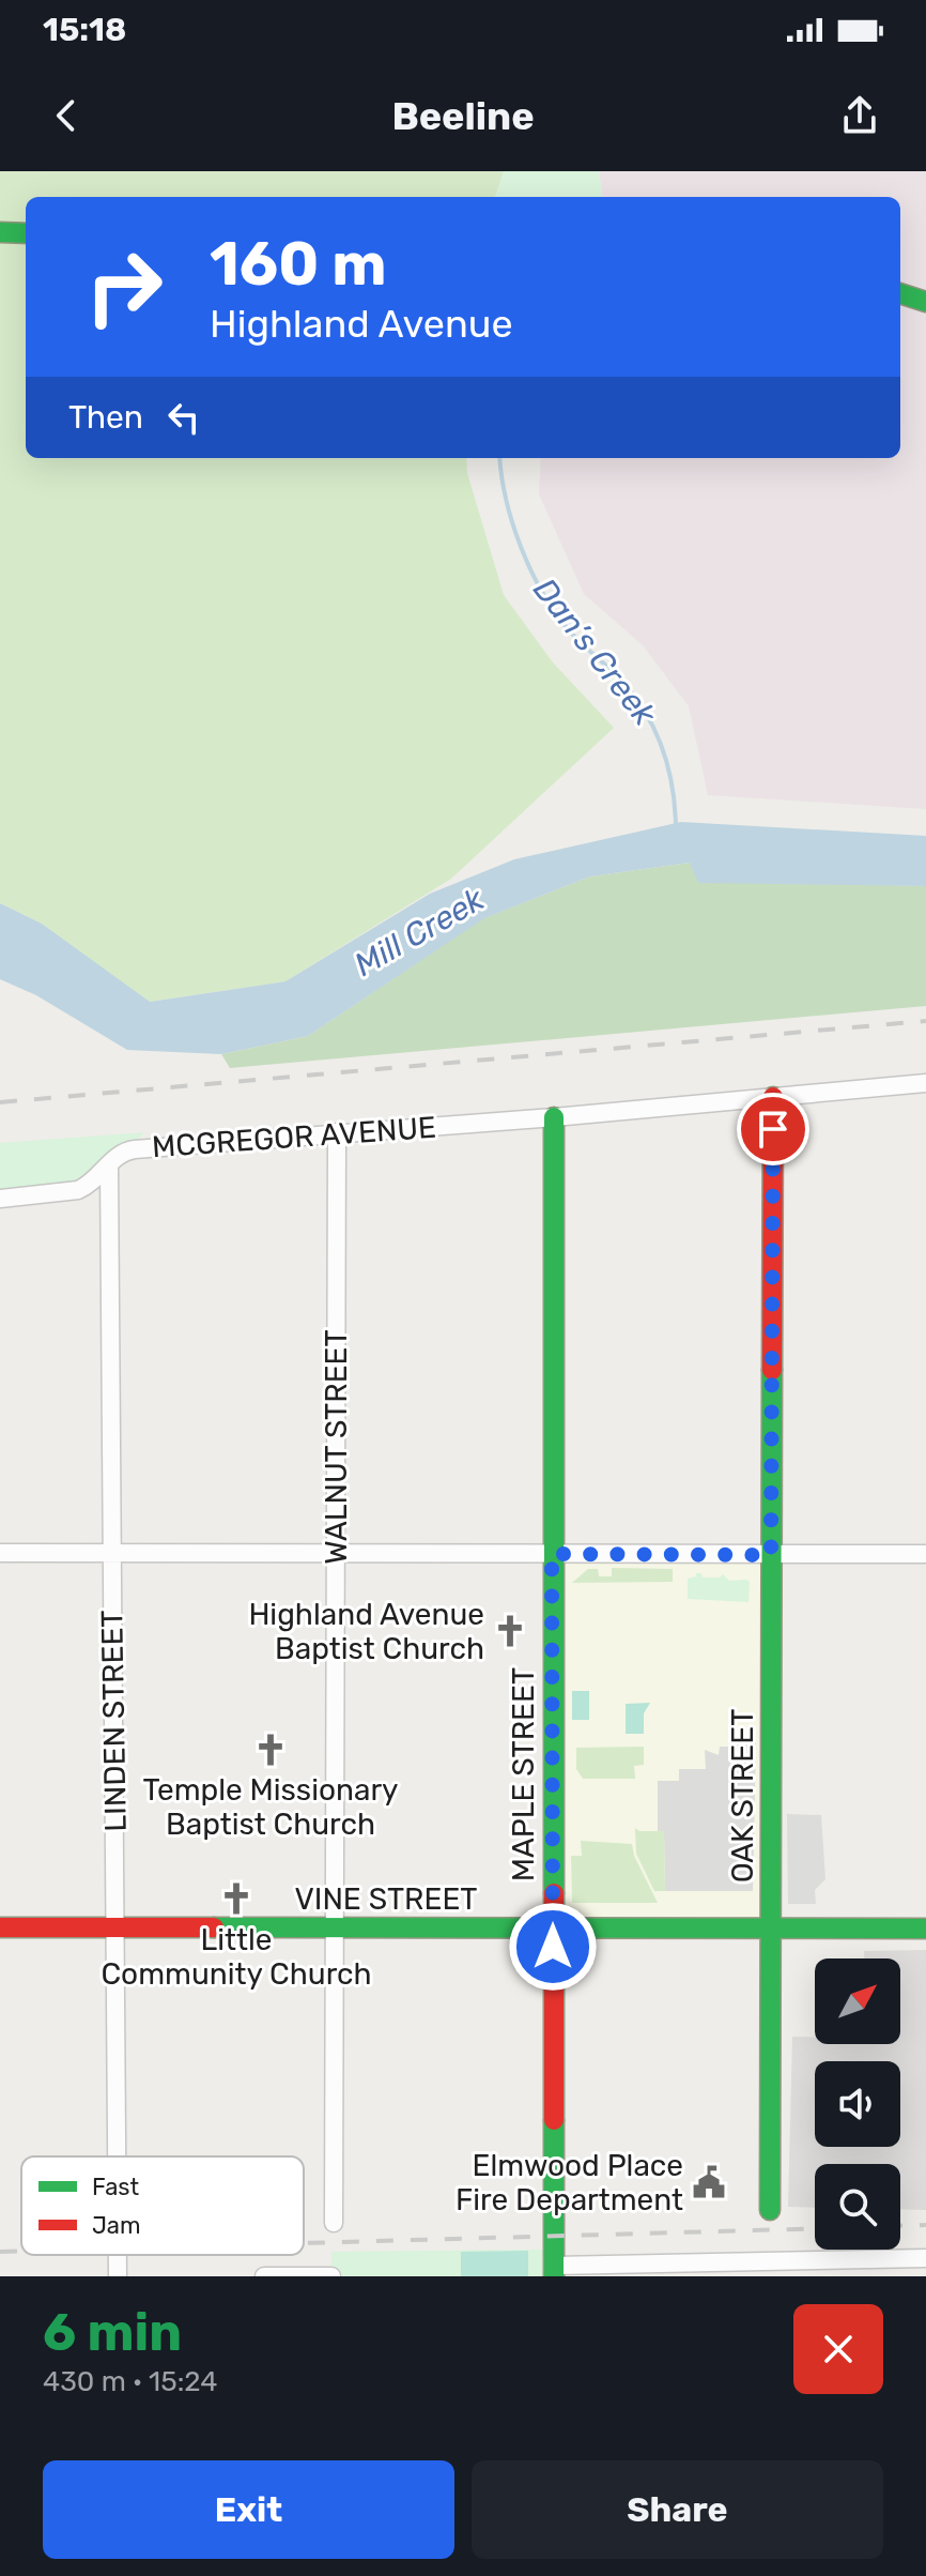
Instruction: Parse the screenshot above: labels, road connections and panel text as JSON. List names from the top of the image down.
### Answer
{
  "streets": {
    "street": [
      "MCGREGOR AVENUE",
      "WALNUT STREET",
      "LINDEN STREET",
      "MAPLE STREET",
      "OAK STREET",
      "VINE STREET"
    ]
  },
  "crossings": [
    ["MCGREGOR AVENUE", "WALNUT STREET"],
    ["MCGREGOR AVENUE", "LINDEN STREET"],
    ["MCGREGOR AVENUE", "MAPLE STREET"],
    ["MCGREGOR AVENUE", "OAK STREET"],
    ["WALNUT STREET", "VINE STREET"],
    ["LINDEN STREET", "VINE STREET"],
    ["MAPLE STREET", "VINE STREET"],
    ["OAK STREET", "VINE STREET"]
  ],
  "water": ["Dan’s Creek", "Mill Creek"],
  "places": {
    "church": ["Highland Avenue Baptist Church", "Temple Missionary Baptist Church", "Little Community Church"],
    "public building": ["Elmwood Place Fire Department"]
  },
  "legend": ["Fast", "Jam"],
  "north": "top right",
  "page": {
    "status": "15:18",
    "header": "Beeline",
    "turn": ["160 m", "Highland Avenue"],
    "then": "Then",
    "heading": ["6 min", "430 m · 15:24"],
    "buttons": ["Exit", "Share"]
  }
}
